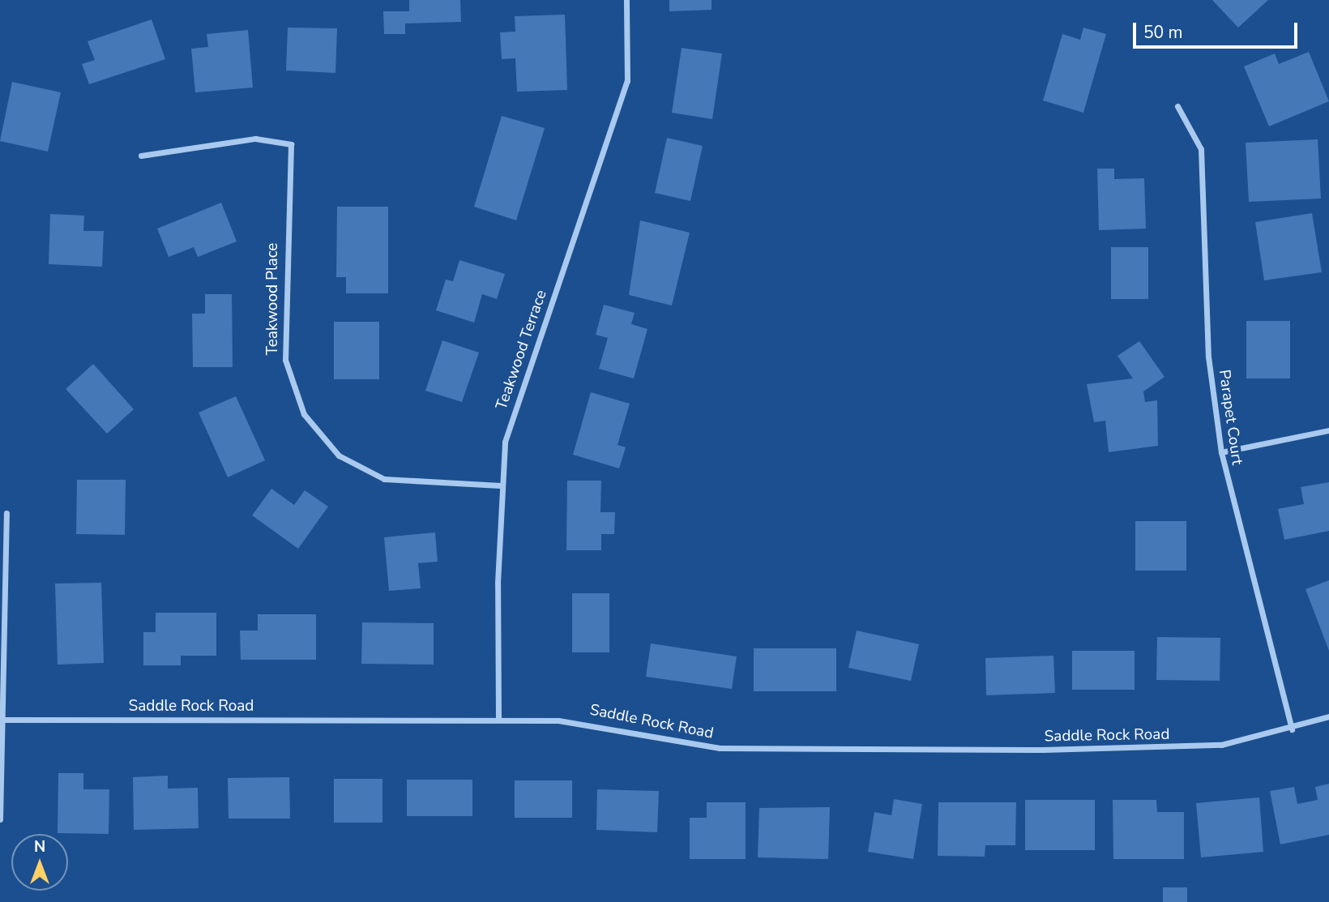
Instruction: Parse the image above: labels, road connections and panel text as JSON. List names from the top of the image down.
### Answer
{
  "streets": {
    "street": [
      "Teakwood Place",
      "Teakwood Terrace",
      "Parapet Court",
      "Saddle Rock Road"
    ]
  },
  "crossings": [
    ["Teakwood Place", "Teakwood Terrace"],
    ["Teakwood Terrace", "Saddle Rock Road"],
    ["Parapet Court", "Saddle Rock Road"]
  ],
  "scale_bar": "50 m",
  "north": "top"
}
